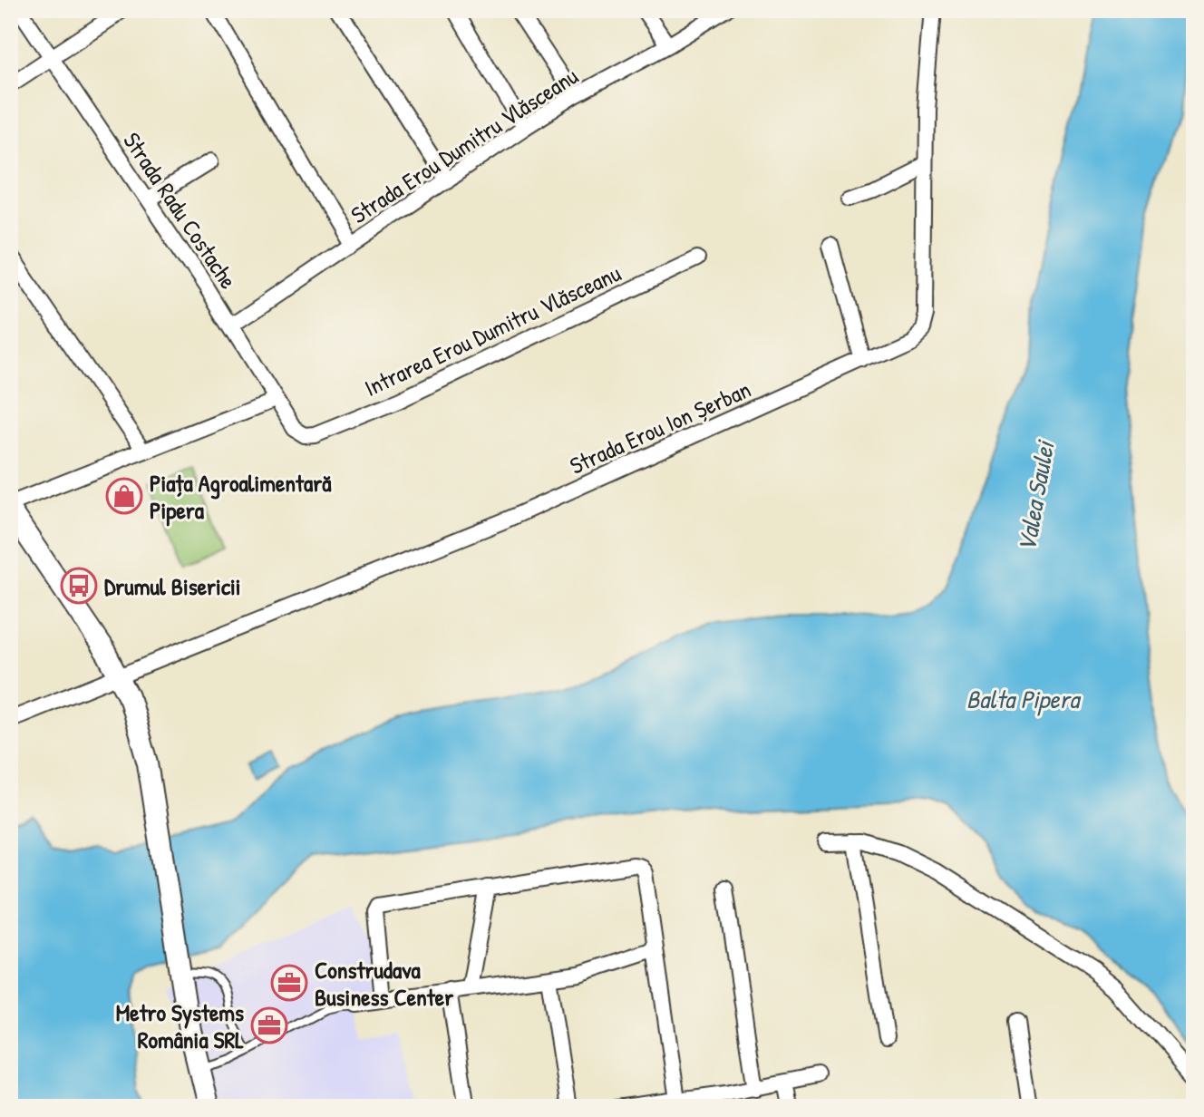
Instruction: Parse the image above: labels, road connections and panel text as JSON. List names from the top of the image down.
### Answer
{
  "streets": {
    "street": [
      "Strada Erou Dumitru Vlăsceanu",
      "Strada Radu Costache",
      "Intrarea Erou Dumitru Vlăsceanu",
      "Strada Erou Ion Șerban"
    ]
  },
  "crossings": [
    ["Strada Erou Dumitru Vlăsceanu", "Strada Radu Costache"],
    ["Strada Radu Costache", "Intrarea Erou Dumitru Vlăsceanu"]
  ],
  "water": ["Valea Saulei", "Balta Pipera"],
  "places": {
    "shop": ["Piața Agroalimentară Pipera"],
    "bus stop": ["Drumul Bisericii"],
    "office": ["Construdava Business Center", "Metro Systems România SRL"]
  }
}
